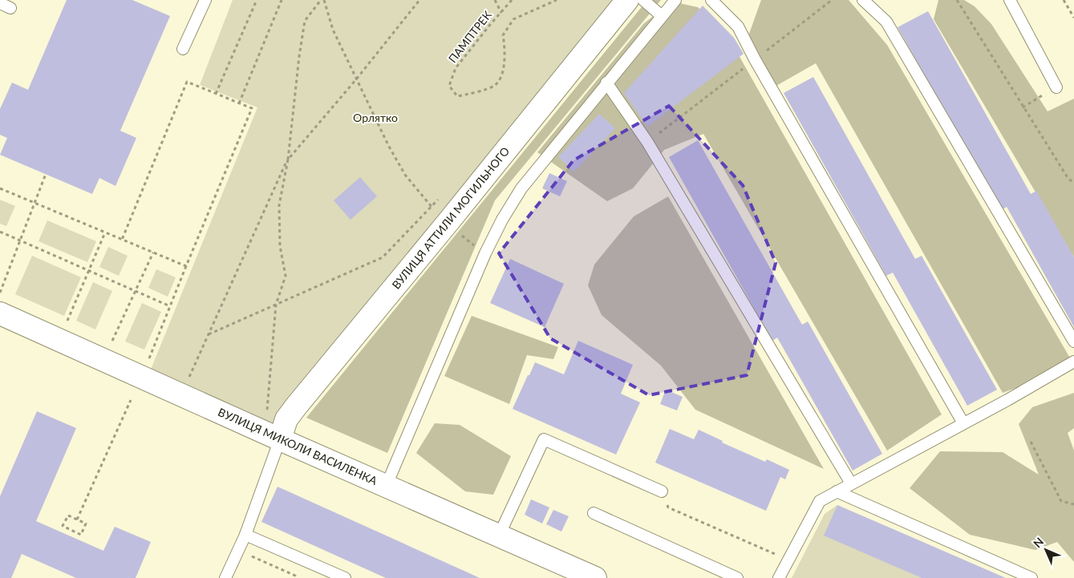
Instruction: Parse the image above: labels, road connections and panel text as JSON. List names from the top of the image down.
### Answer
{
  "streets": {
    "street": ["ВУЛИЦЯ АТТИЛИ МОГИЛЬНОГО", "ВУЛИЦЯ МИКОЛИ ВАСИЛЕНКА"],
    "path": ["ПАМПТРЕК"]
  },
  "crossings": [
    ["ВУЛИЦЯ АТТИЛИ МОГИЛЬНОГО", "ВУЛИЦЯ МИКОЛИ ВАСИЛЕНКА"]
  ],
  "parks": ["Орлятко"],
  "north": "top left"
}
